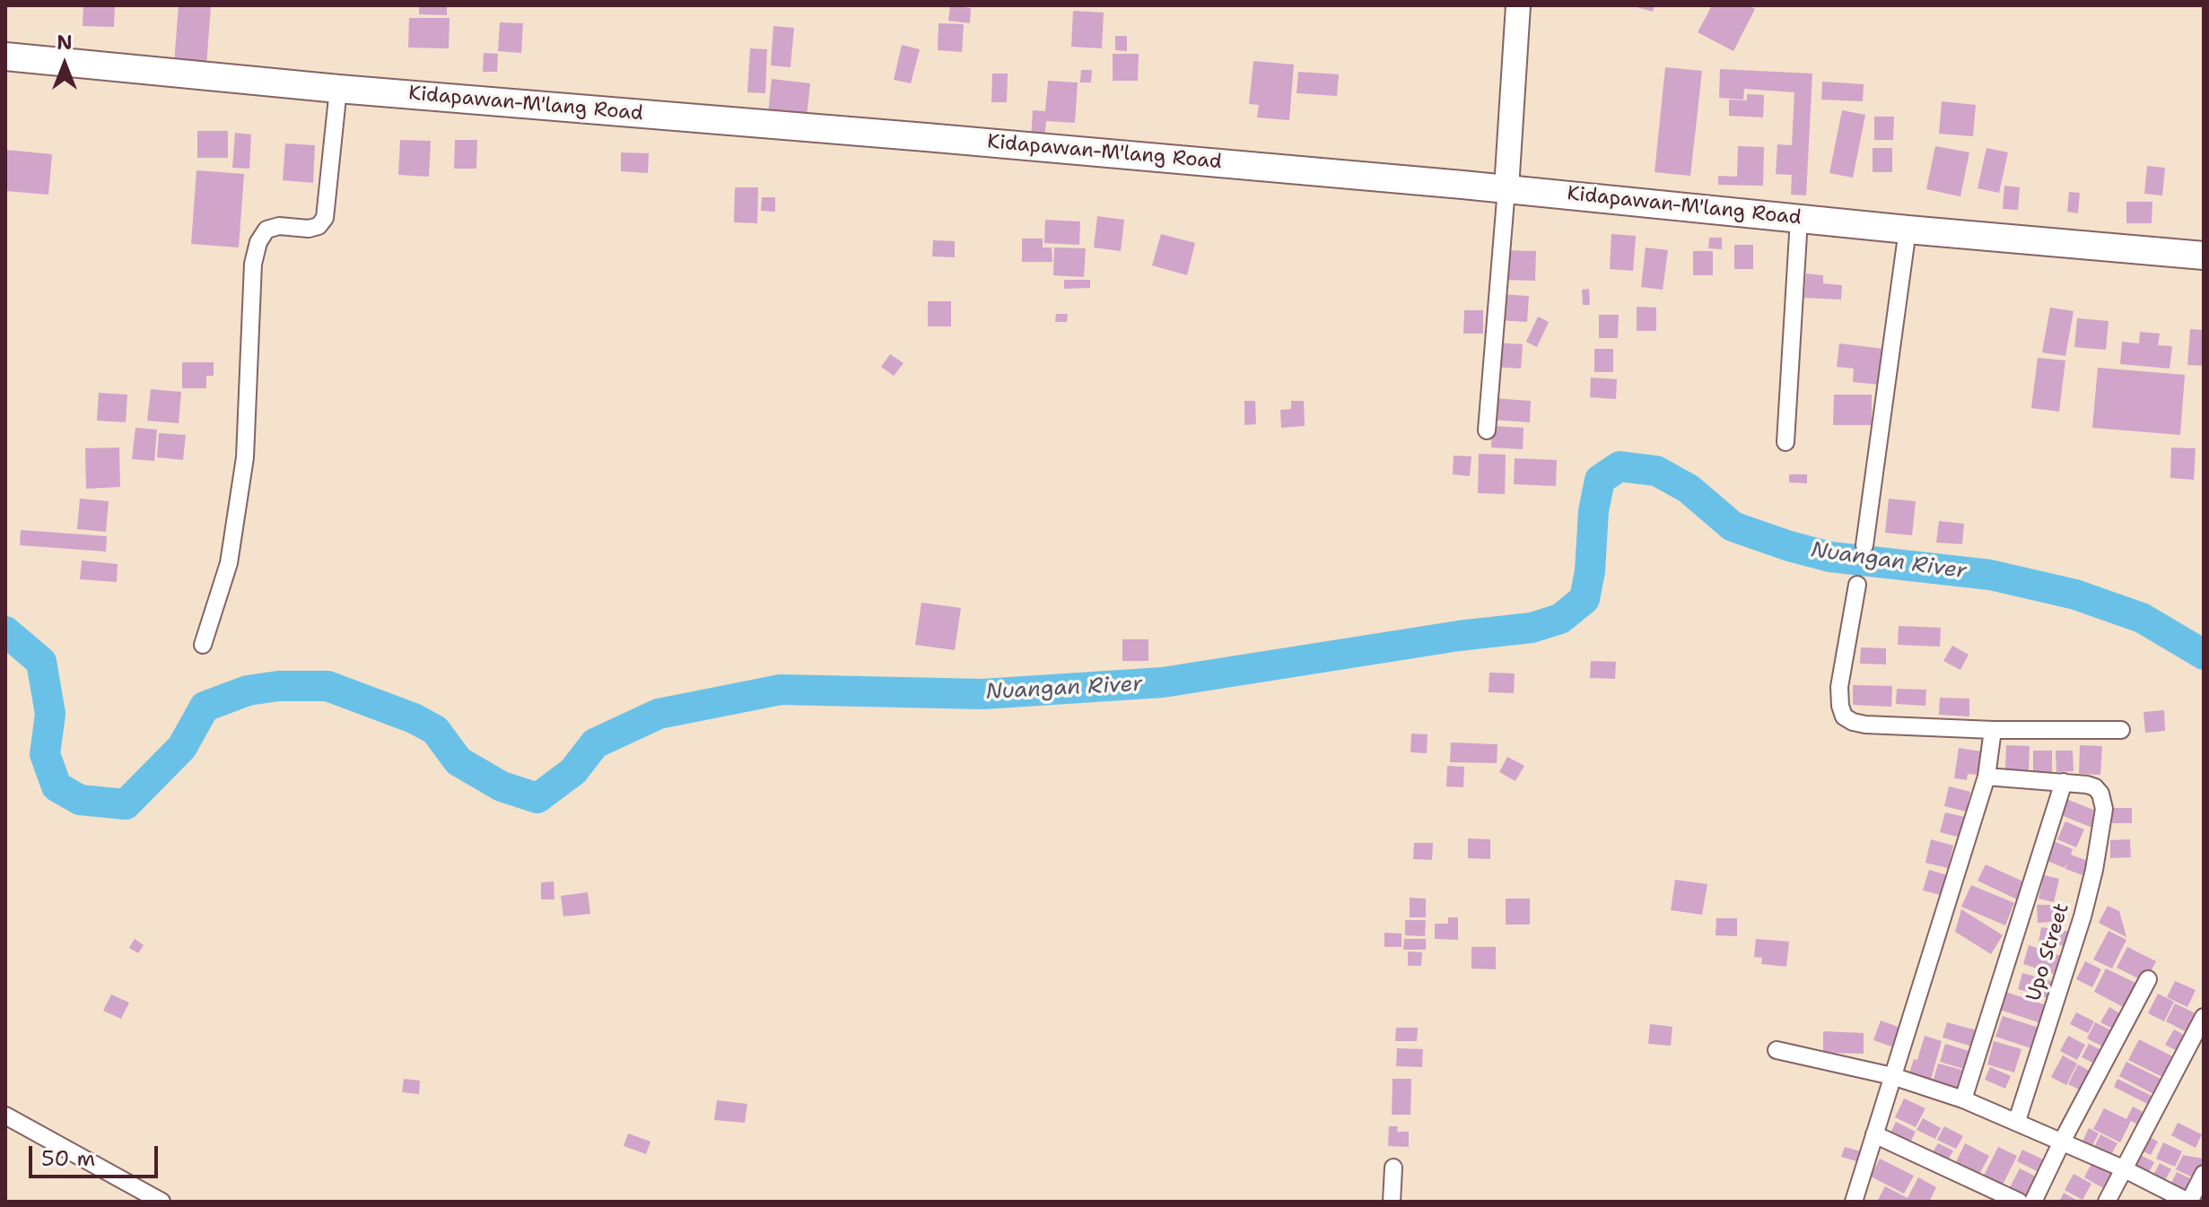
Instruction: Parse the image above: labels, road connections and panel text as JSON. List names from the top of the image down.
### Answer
{
  "streets": {
    "main road": ["Kidapawan-M'lang Road"],
    "street": ["Upo Street"]
  },
  "water": ["Nuangan River"],
  "scale_bar": "50 m",
  "north": "top"
}
